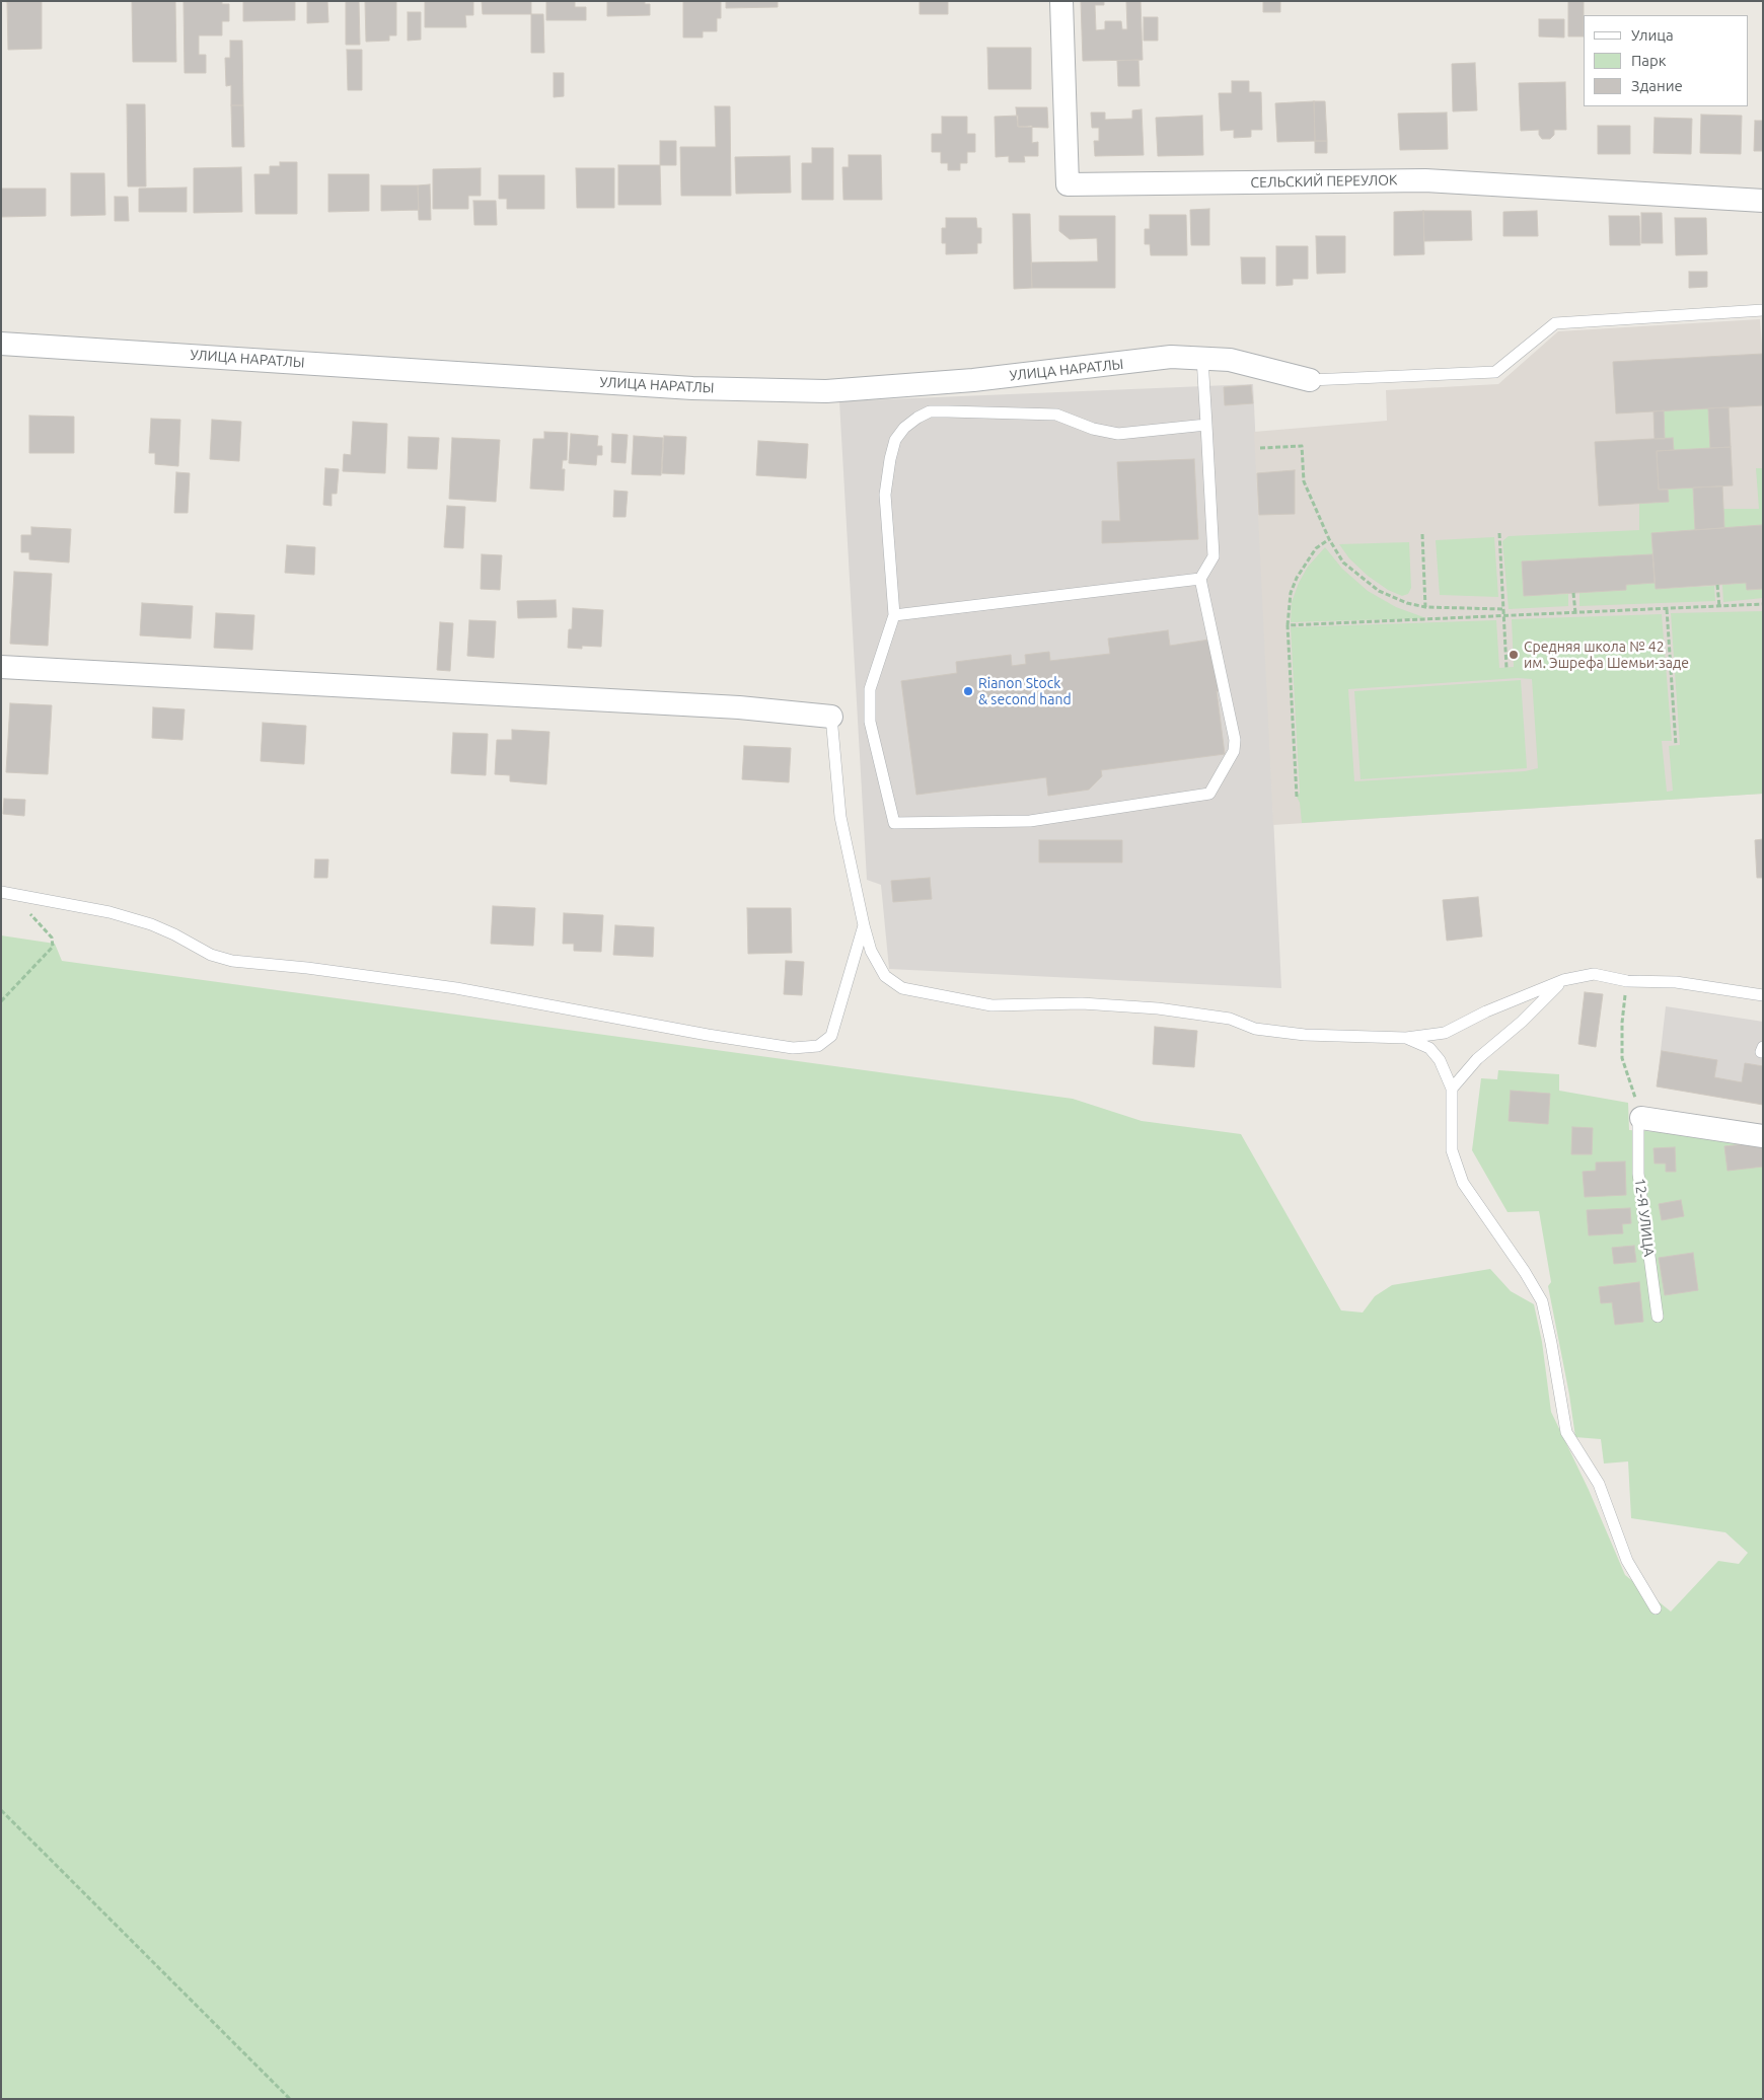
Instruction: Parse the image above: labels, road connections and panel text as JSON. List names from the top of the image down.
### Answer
{
  "streets": {
    "street": ["СЕЛЬСКИЙ ПЕРЕУЛОК", "УЛИЦА НАРАТЛЫ"],
    "lane": ["12-Я УЛИЦА"]
  },
  "places": ["Средняя школа № 42 им. Эшрефа Шемьи-заде", "Rianon Stock & second hand"],
  "legend": ["Улица", "Парк", "Здание"]
}
